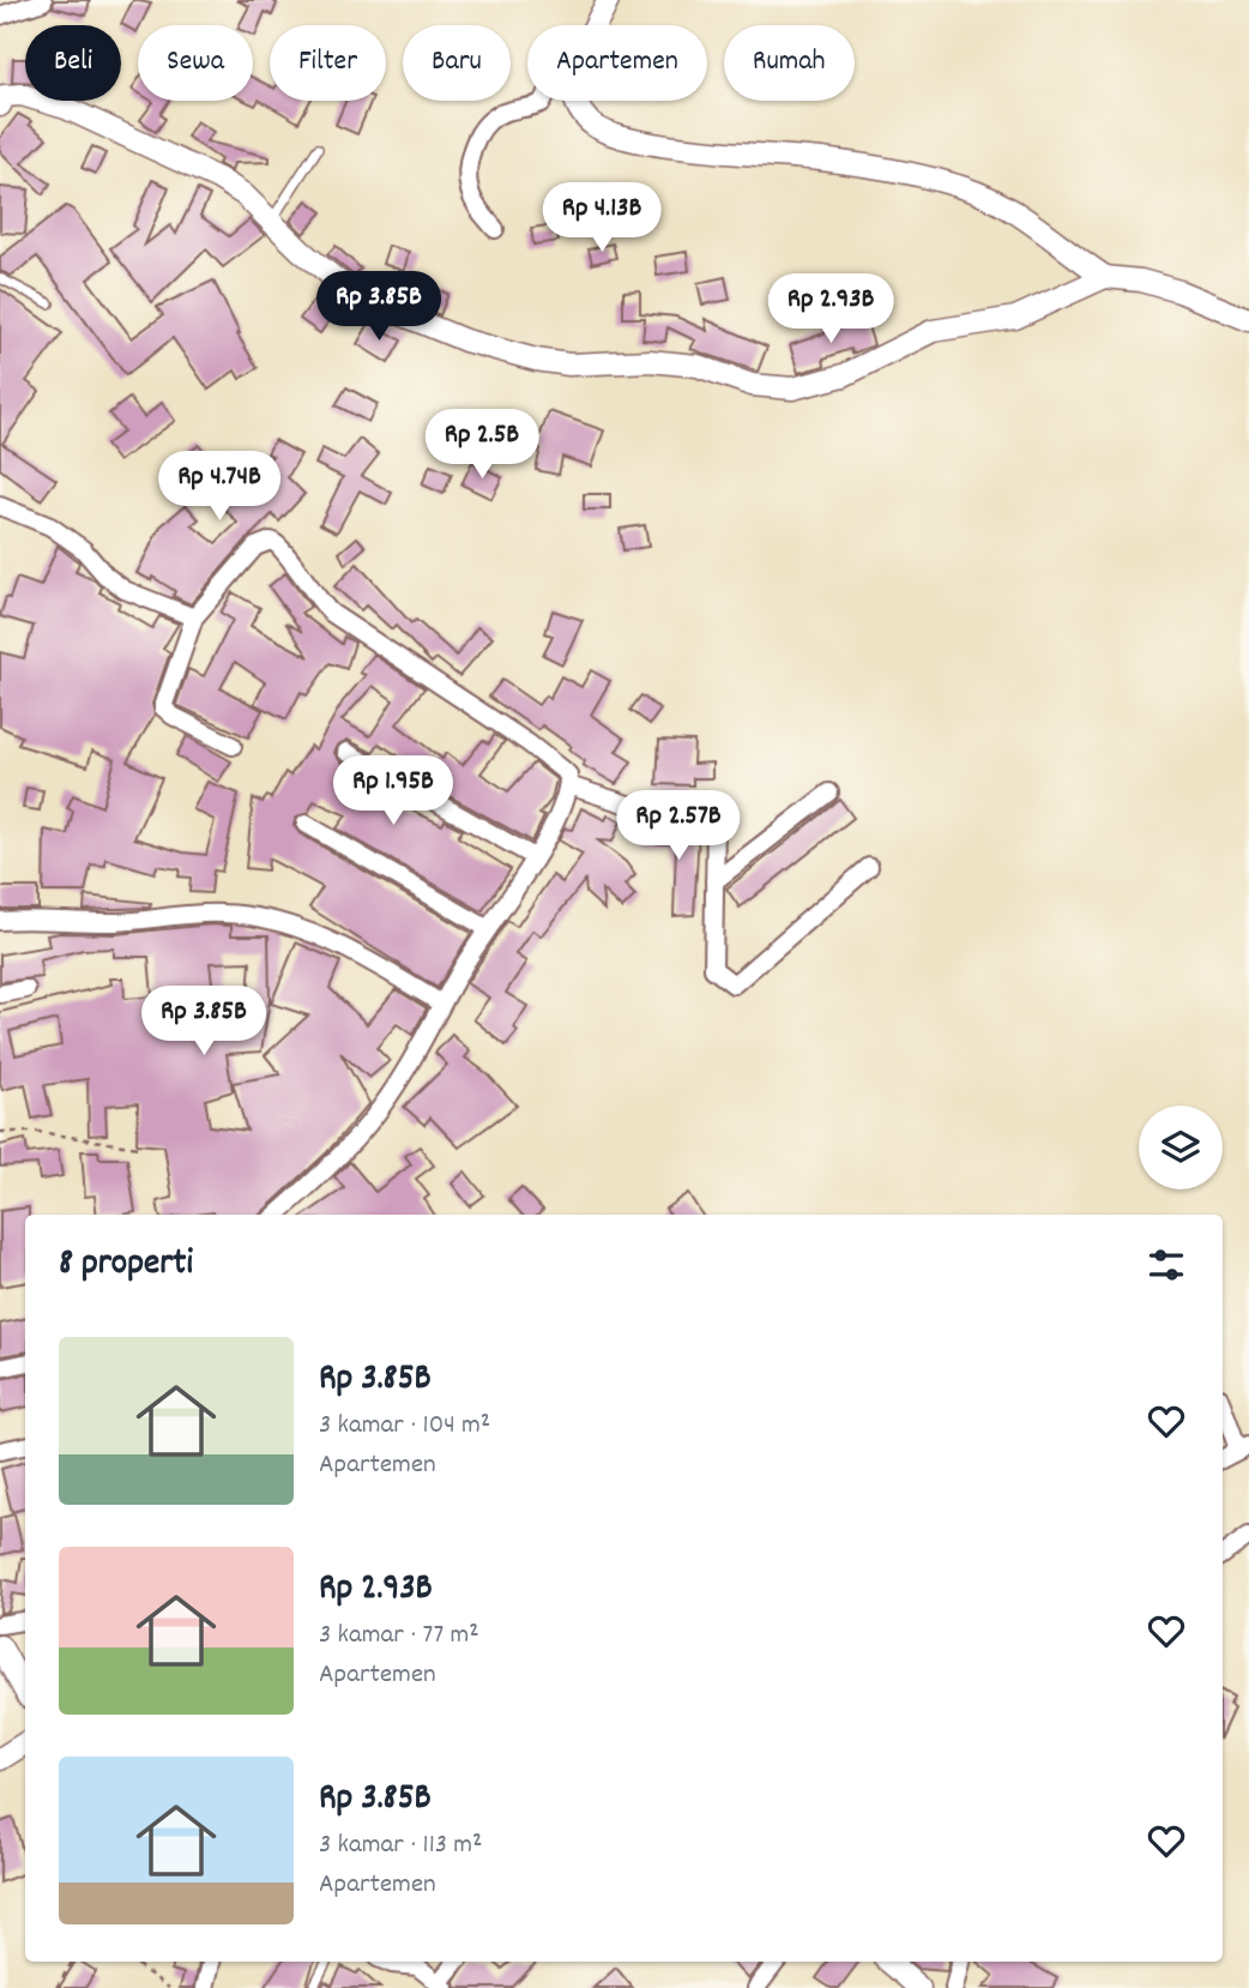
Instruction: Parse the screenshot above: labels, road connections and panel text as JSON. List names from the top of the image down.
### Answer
{
  "page": {
    "chip": [
      "Beli",
      "Sewa",
      "Filter",
      "Baru",
      "Apartemen",
      "Rumah"
    ],
    "price": [
      "Rp 4.13B",
      "Rp 3.85B",
      "Rp 2.93B",
      "Rp 2.5B",
      "Rp 4.74B",
      "Rp 1.95B",
      "Rp 2.57B",
      "Rp 3.85B"
    ],
    "heading": "8 properti",
    "list": [
      {
        "name": "Rp 3.85B",
        "note": "3 kamar · 104 m² · Apartemen"
      },
      {
        "name": "Rp 2.93B",
        "note": "3 kamar · 77 m² · Apartemen"
      },
      {
        "name": "Rp 3.85B",
        "note": "3 kamar · 113 m² · Apartemen"
      }
    ]
  }
}
